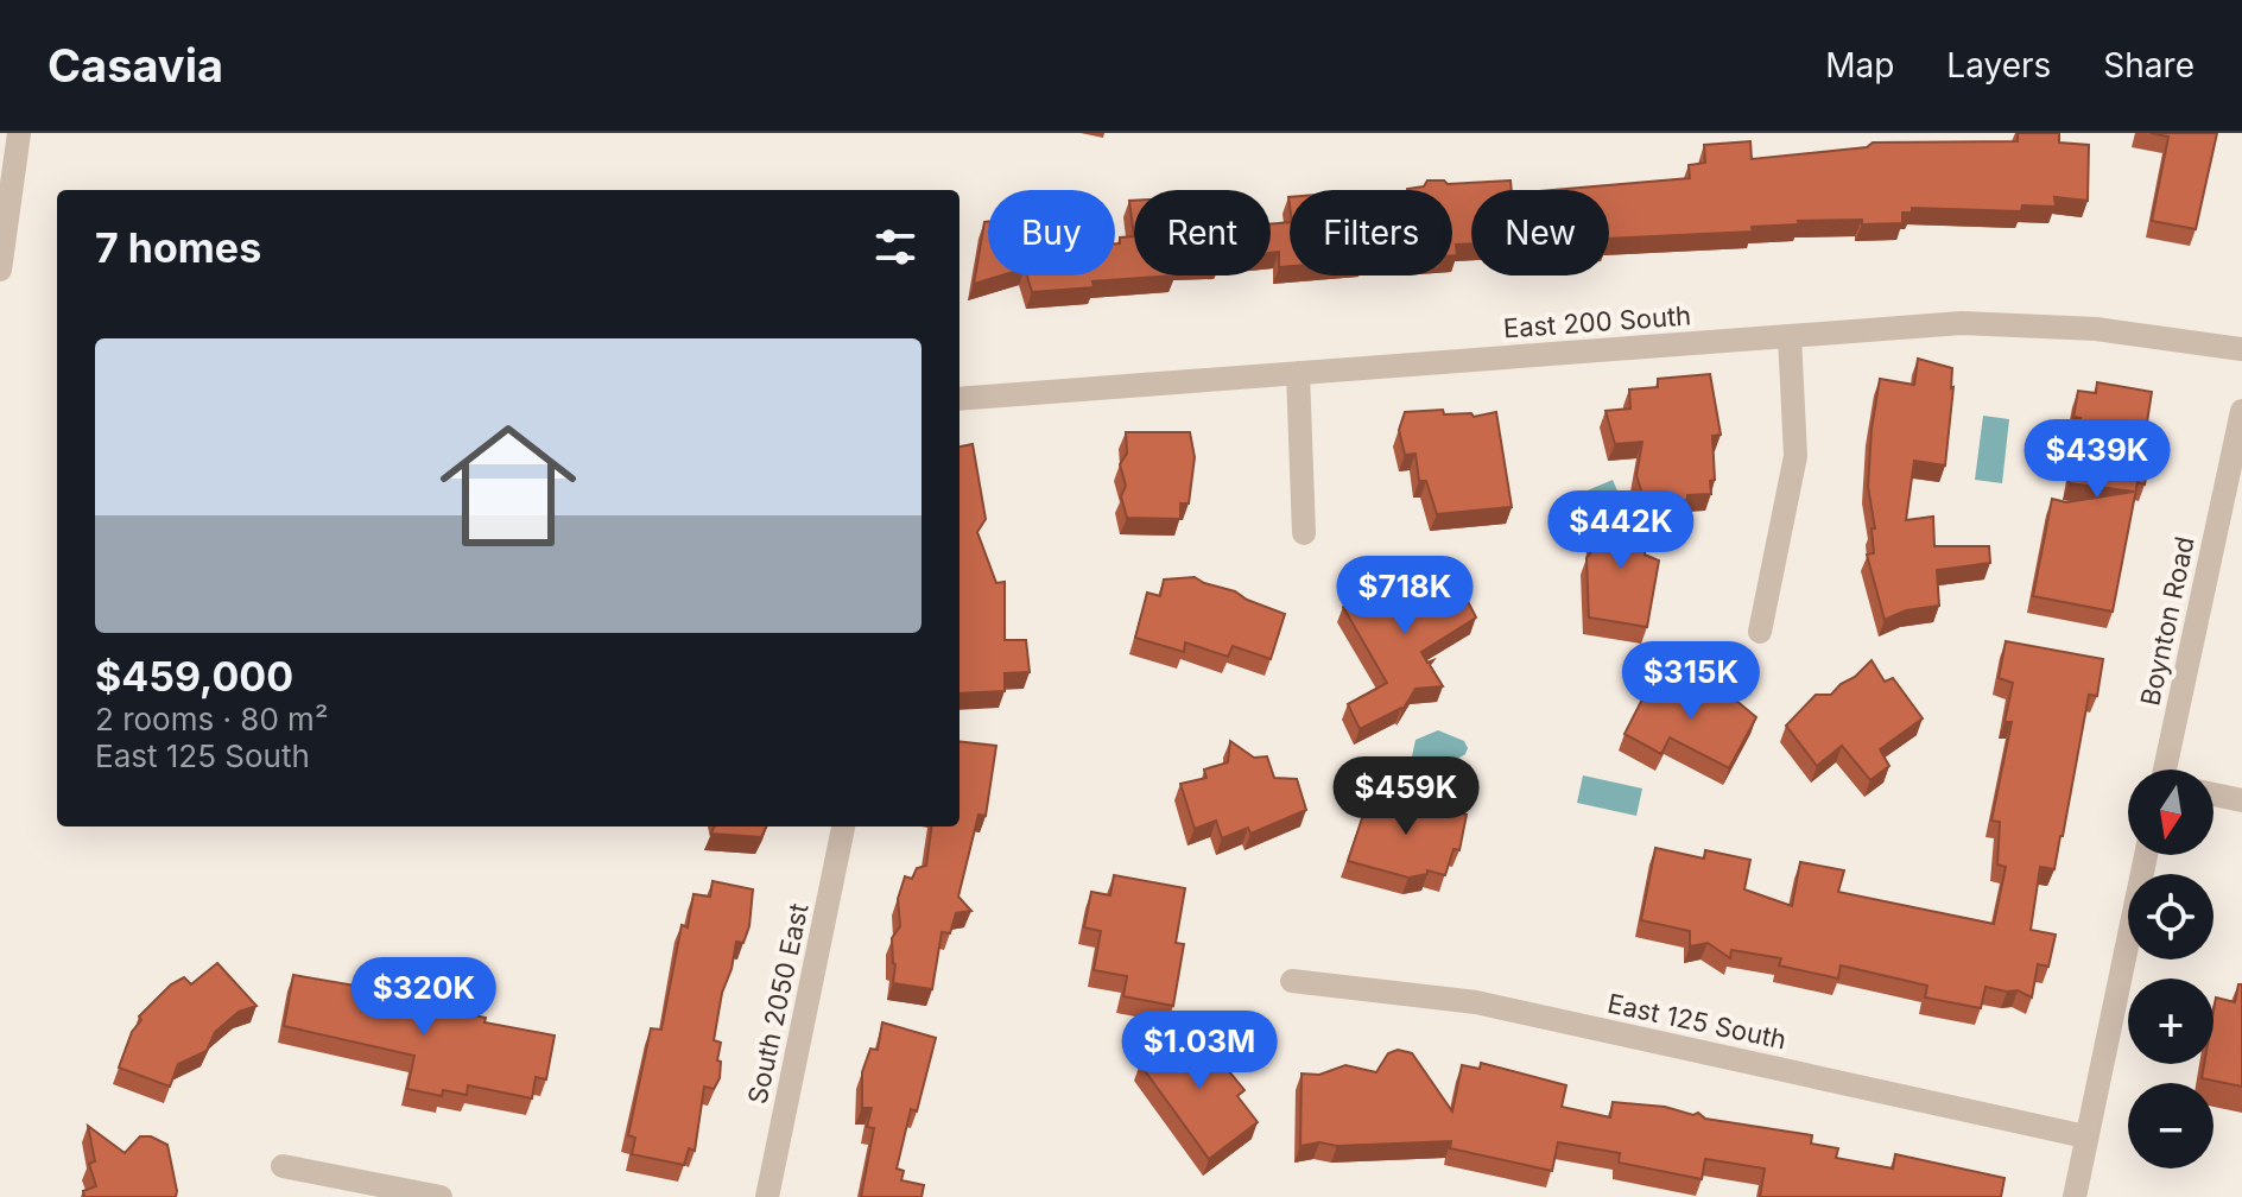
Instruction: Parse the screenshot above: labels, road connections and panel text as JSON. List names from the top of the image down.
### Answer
{
  "streets": {
    "street": [
      "East 200 South",
      "Boynton Road",
      "South 2050 East",
      "East 125 South"
    ]
  },
  "north": "bottom",
  "page": {
    "header": "Casavia",
    "nav": ["Map", "Layers", "Share"],
    "chip": [
      "Buy",
      "Rent",
      "Filters",
      "New"
    ],
    "heading": "7 homes",
    "list": [
      {
        "name": "$459,000",
        "note": "2 rooms · 80 m² · East 125 South"
      }
    ],
    "price": [
      "$439K",
      "$442K",
      "$718K",
      "$315K",
      "$459K",
      "$320K",
      "$1.03M"
    ],
    "map_buttons": ["+", "−"]
  }
}
